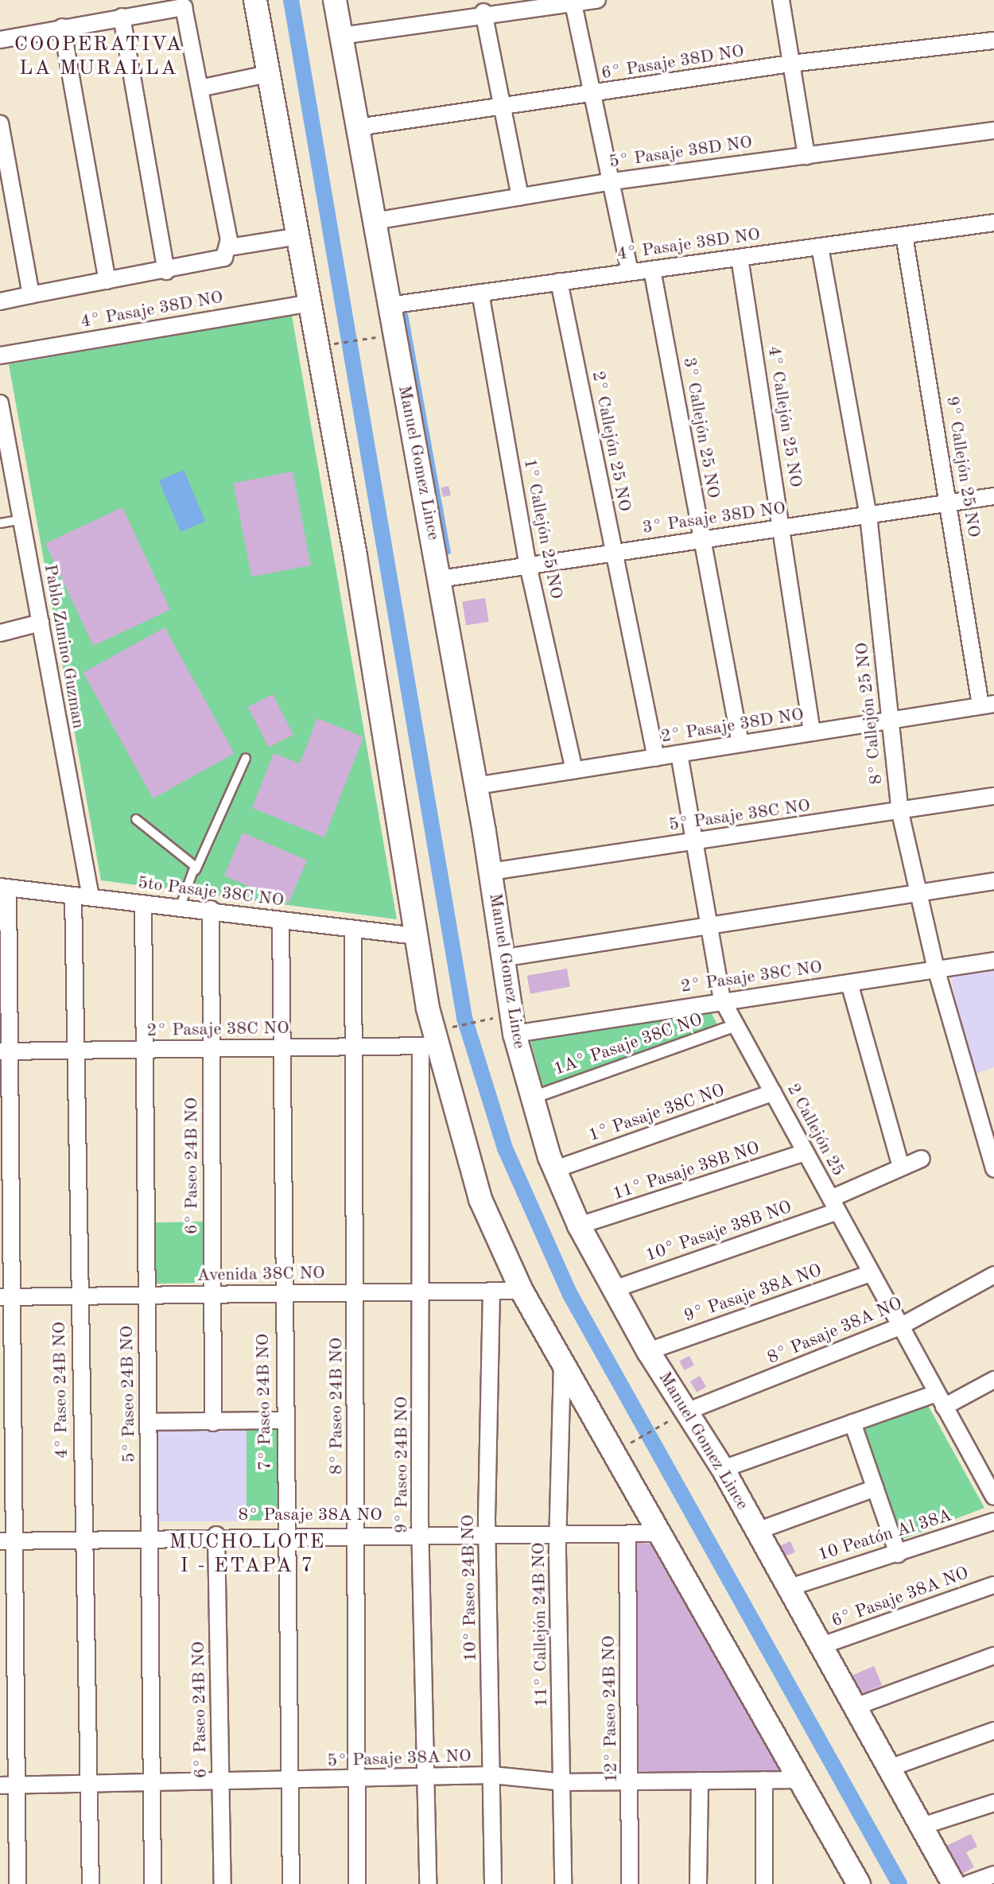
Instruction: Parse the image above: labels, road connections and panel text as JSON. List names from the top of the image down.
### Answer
{
  "streets": {
    "main road": ["Manuel Gomez Lince"],
    "street": [
      "6° Pasaje 38D NO",
      "5° Pasaje 38D NO",
      "4° Pasaje 38D NO",
      "4° Callejón 25 NO",
      "3° Callejón 25 NO",
      "2° Callejón 25 NO",
      "9° Callejón 25 NO",
      "3° Pasaje 38D NO",
      "1° Callejón 25 NO",
      "Pablo Zunino Guzman",
      "8° Callejón 25 NO",
      "2° Pasaje 38D NO",
      "5° Pasaje 38C NO",
      "5to Pasaje 38C NO",
      "2° Pasaje 38C NO",
      "1A° Pasaje 38C NO",
      "1° Pasaje 38C NO",
      "2 Callejón 25",
      "6° Paseo 24B NO",
      "11° Pasaje 38B NO",
      "10° Pasaje 38B NO",
      "Avenida 38C NO",
      "9° Pasaje 38A NO",
      "8° Pasaje 38A NO",
      "4° Paseo 24B NO",
      "5° Paseo 24B NO",
      "7° Paseo 24B NO",
      "8° Paseo 24B NO",
      "9° Paseo 24B NO",
      "10 Peatón Al 38A",
      "10° Paseo 24B NO",
      "6° Pasaje 38A NO",
      "11° Callejón 24B NO",
      "12° Paseo 24B NO",
      "5° Pasaje 38A NO"
    ]
  },
  "crossings": [
    ["6° Pasaje 38D NO", "Manuel Gomez Lince"],
    ["5° Pasaje 38D NO", "Manuel Gomez Lince"],
    ["4° Pasaje 38D NO", "4° Callejón 25 NO"],
    ["4° Pasaje 38D NO", "3° Callejón 25 NO"],
    ["4° Pasaje 38D NO", "2° Callejón 25 NO"],
    ["4° Pasaje 38D NO", "Manuel Gomez Lince"],
    ["4° Pasaje 38D NO", "9° Callejón 25 NO"],
    ["4° Pasaje 38D NO", "1° Callejón 25 NO"],
    ["4° Pasaje 38D NO", "8° Callejón 25 NO"],
    ["4° Callejón 25 NO", "3° Pasaje 38D NO"],
    ["4° Callejón 25 NO", "2° Pasaje 38D NO"],
    ["3° Callejón 25 NO", "3° Pasaje 38D NO"],
    ["3° Callejón 25 NO", "2° Pasaje 38D NO"],
    ["2° Callejón 25 NO", "3° Pasaje 38D NO"],
    ["2° Callejón 25 NO", "2° Pasaje 38D NO"],
    ["Manuel Gomez Lince", "3° Pasaje 38D NO"],
    ["Manuel Gomez Lince", "2° Pasaje 38D NO"],
    ["Manuel Gomez Lince", "5° Pasaje 38C NO"],
    ["Manuel Gomez Lince", "2° Pasaje 38C NO"],
    ["Manuel Gomez Lince", "1A° Pasaje 38C NO"],
    ["Manuel Gomez Lince", "1° Pasaje 38C NO"],
    ["Manuel Gomez Lince", "11° Pasaje 38B NO"],
    ["Manuel Gomez Lince", "10° Pasaje 38B NO"],
    ["Manuel Gomez Lince", "9° Pasaje 38A NO"],
    ["Manuel Gomez Lince", "8° Pasaje 38A NO"],
    ["Manuel Gomez Lince", "10 Peatón Al 38A"],
    ["Manuel Gomez Lince", "6° Pasaje 38A NO"],
    ["9° Callejón 25 NO", "3° Pasaje 38D NO"],
    ["9° Callejón 25 NO", "2° Pasaje 38D NO"],
    ["3° Pasaje 38D NO", "1° Callejón 25 NO"],
    ["3° Pasaje 38D NO", "8° Callejón 25 NO"],
    ["1° Callejón 25 NO", "2° Pasaje 38D NO"],
    ["Pablo Zunino Guzman", "5to Pasaje 38C NO"],
    ["8° Callejón 25 NO", "2° Pasaje 38D NO"],
    ["8° Callejón 25 NO", "5° Pasaje 38C NO"],
    ["8° Callejón 25 NO", "2° Pasaje 38C NO"],
    ["2° Pasaje 38D NO", "2 Callejón 25"],
    ["5° Pasaje 38C NO", "2 Callejón 25"],
    ["5to Pasaje 38C NO", "6° Paseo 24B NO"],
    ["5to Pasaje 38C NO", "4° Paseo 24B NO"],
    ["5to Pasaje 38C NO", "5° Paseo 24B NO"],
    ["5to Pasaje 38C NO", "7° Paseo 24B NO"],
    ["5to Pasaje 38C NO", "8° Paseo 24B NO"],
    ["2° Pasaje 38C NO", "2 Callejón 25"],
    ["2° Pasaje 38C NO", "6° Paseo 24B NO"],
    ["2° Pasaje 38C NO", "4° Paseo 24B NO"],
    ["2° Pasaje 38C NO", "5° Paseo 24B NO"],
    ["2° Pasaje 38C NO", "7° Paseo 24B NO"],
    ["2° Pasaje 38C NO", "8° Paseo 24B NO"],
    ["2° Pasaje 38C NO", "9° Paseo 24B NO"],
    ["1A° Pasaje 38C NO", "2 Callejón 25"],
    ["1° Pasaje 38C NO", "2 Callejón 25"],
    ["2 Callejón 25", "11° Pasaje 38B NO"],
    ["2 Callejón 25", "10° Pasaje 38B NO"],
    ["2 Callejón 25", "9° Pasaje 38A NO"],
    ["2 Callejón 25", "8° Pasaje 38A NO"],
    ["6° Paseo 24B NO", "Avenida 38C NO"],
    ["6° Paseo 24B NO", "8° Pasaje 38A NO"],
    ["6° Paseo 24B NO", "5° Pasaje 38A NO"],
    ["Avenida 38C NO", "4° Paseo 24B NO"],
    ["Avenida 38C NO", "5° Paseo 24B NO"],
    ["Avenida 38C NO", "7° Paseo 24B NO"],
    ["Avenida 38C NO", "8° Paseo 24B NO"],
    ["Avenida 38C NO", "9° Paseo 24B NO"],
    ["Avenida 38C NO", "10° Paseo 24B NO"],
    ["8° Pasaje 38A NO", "4° Paseo 24B NO"],
    ["8° Pasaje 38A NO", "5° Paseo 24B NO"],
    ["8° Pasaje 38A NO", "7° Paseo 24B NO"],
    ["8° Pasaje 38A NO", "8° Paseo 24B NO"],
    ["8° Pasaje 38A NO", "9° Paseo 24B NO"],
    ["8° Pasaje 38A NO", "10° Paseo 24B NO"],
    ["8° Pasaje 38A NO", "11° Callejón 24B NO"],
    ["8° Pasaje 38A NO", "12° Paseo 24B NO"],
    ["4° Paseo 24B NO", "5° Pasaje 38A NO"],
    ["5° Paseo 24B NO", "5° Pasaje 38A NO"],
    ["7° Paseo 24B NO", "5° Pasaje 38A NO"],
    ["8° Paseo 24B NO", "5° Pasaje 38A NO"],
    ["9° Paseo 24B NO", "5° Pasaje 38A NO"],
    ["10° Paseo 24B NO", "5° Pasaje 38A NO"],
    ["11° Callejón 24B NO", "5° Pasaje 38A NO"],
    ["12° Paseo 24B NO", "5° Pasaje 38A NO"]
  ],
  "districts": ["COOPERATIVA LA MURALLA", "MUCHO LOTE I - ETAPA 7"]
}
